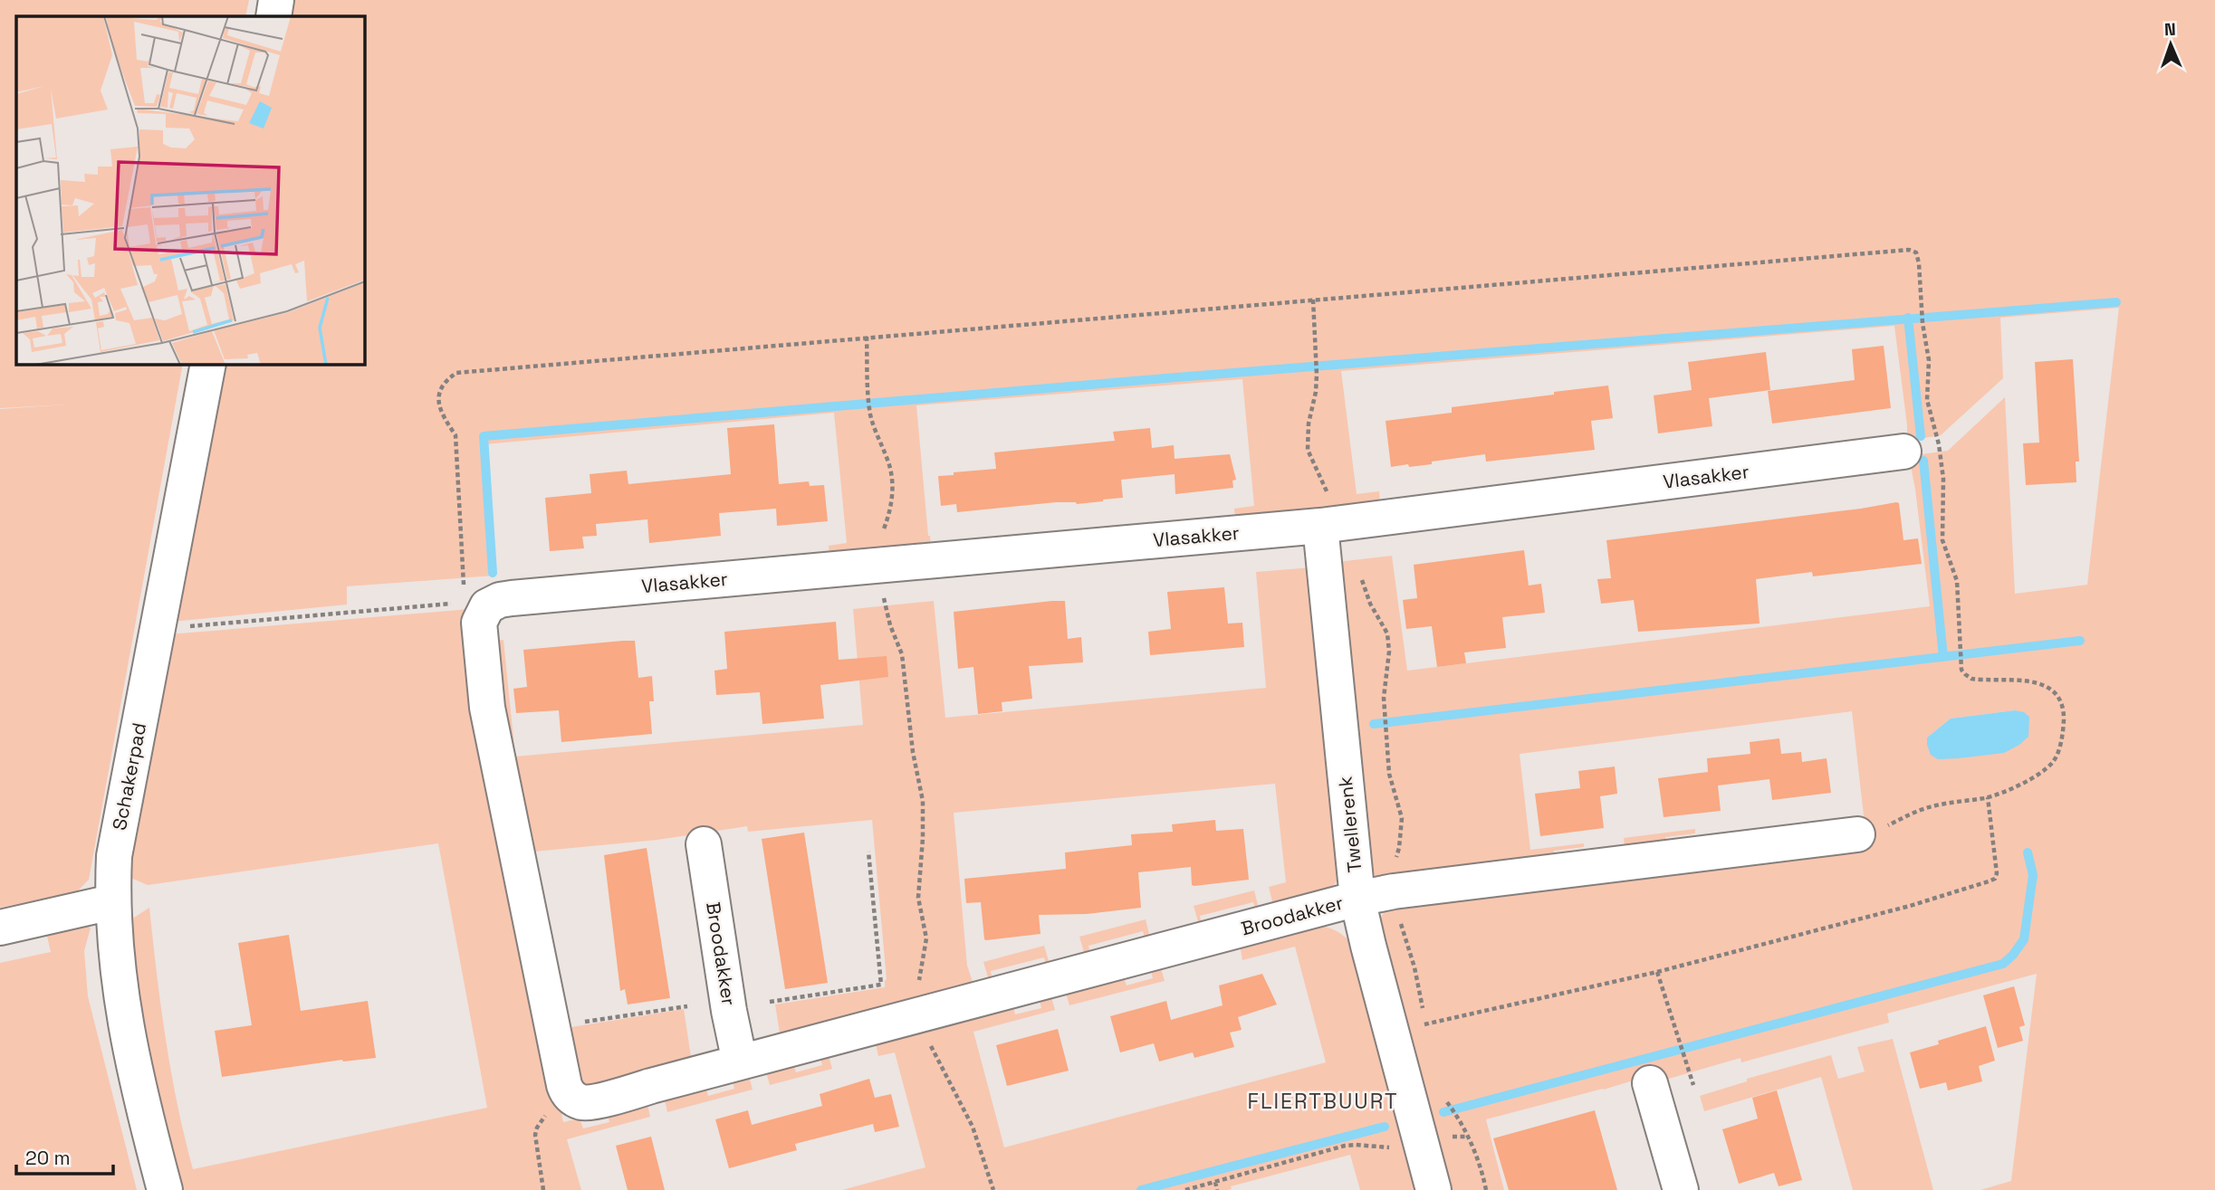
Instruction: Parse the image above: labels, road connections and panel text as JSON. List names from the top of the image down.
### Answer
{
  "streets": {
    "street": [
      "Vlasakker",
      "Schakerpad",
      "Twellerenk",
      "Broodakker"
    ]
  },
  "crossings": [
    ["Vlasakker", "Twellerenk"],
    ["Twellerenk", "Broodakker"]
  ],
  "districts": ["FLIERTBUURT"],
  "scale_bar": "20 m",
  "north": "top"
}
